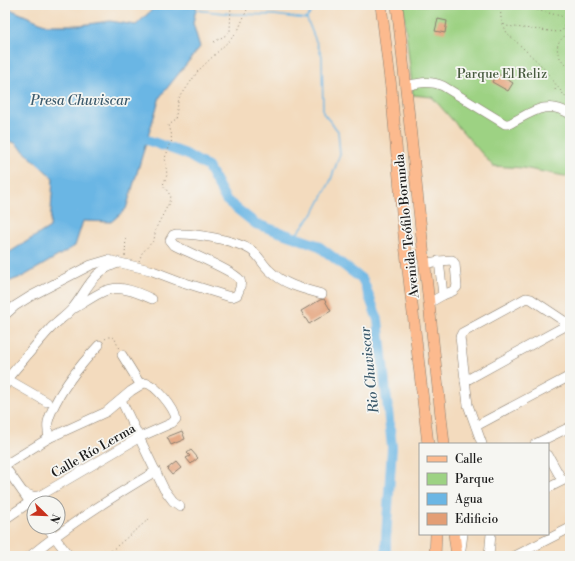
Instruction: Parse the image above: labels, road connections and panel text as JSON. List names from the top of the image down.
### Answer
{
  "streets": {
    "main road": ["Avenida Teófilo Borunda"],
    "street": ["Calle Río Lerma"]
  },
  "water": ["Presa Chuviscar", "Rio Chuviscar"],
  "parks": ["Parque El Reliz"],
  "legend": [
    "Calle",
    "Parque",
    "Agua",
    "Edificio"
  ],
  "north": "bottom right"
}
